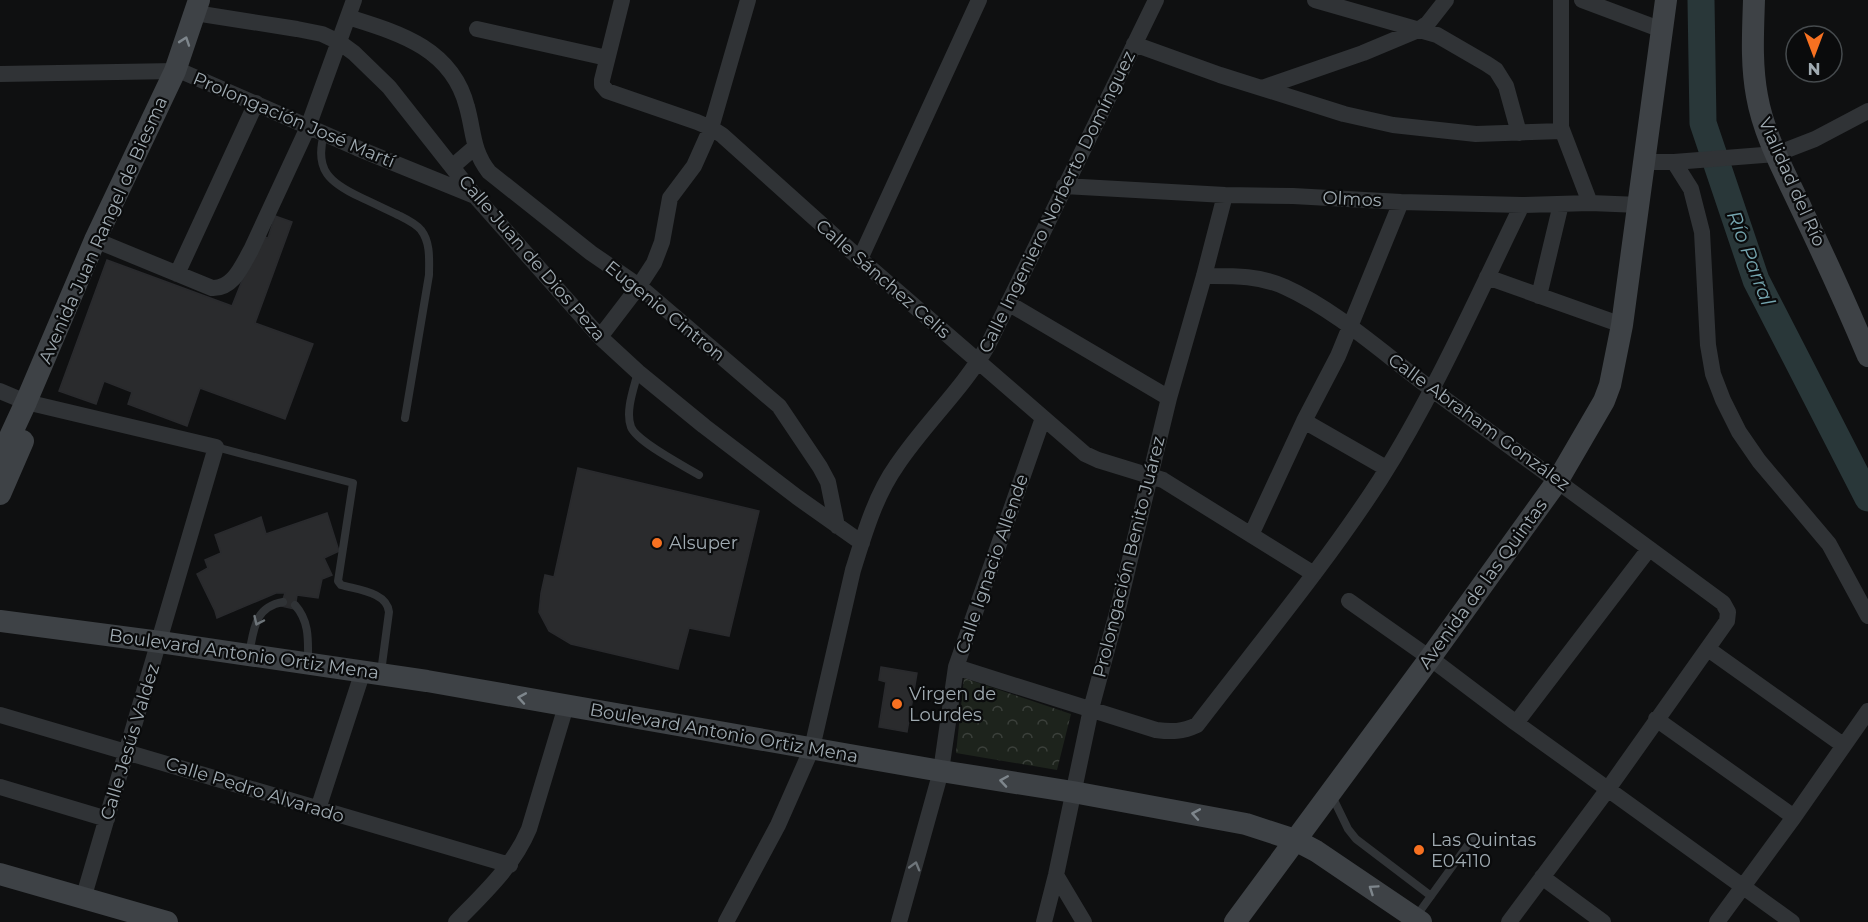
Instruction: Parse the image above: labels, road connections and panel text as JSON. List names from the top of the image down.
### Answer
{
  "streets": {
    "main road": [
      "Vialidad del Río",
      "Avenida Juan Rangel de Biesma",
      "Avenida de las Quintas",
      "Boulevard Antonio Ortiz Mena"
    ],
    "street": [
      "Prolongación José Martí",
      "Olmos",
      "Calle Ingeniero Norberto Domínguez",
      "Calle Juan de Dios Peza",
      "Calle Sánchez Celis",
      "Eugenio Cintron",
      "Calle Abraham González",
      "Prolongación Benito Juárez",
      "Calle Ignacio Allende",
      "Calle Jesús Valdez",
      "Calle Pedro Alvarado"
    ]
  },
  "crossings": [
    ["Prolongación José Martí", "Avenida Juan Rangel de Biesma"],
    ["Prolongación José Martí", "Calle Juan de Dios Peza"],
    ["Olmos", "Calle Ingeniero Norberto Domínguez"],
    ["Olmos", "Prolongación Benito Juárez"],
    ["Olmos", "Avenida de las Quintas"],
    ["Calle Ingeniero Norberto Domínguez", "Calle Juan de Dios Peza"],
    ["Calle Ingeniero Norberto Domínguez", "Calle Sánchez Celis"],
    ["Calle Ingeniero Norberto Domínguez", "Boulevard Antonio Ortiz Mena"],
    ["Avenida Juan Rangel de Biesma", "Calle Juan de Dios Peza"],
    ["Calle Juan de Dios Peza", "Eugenio Cintron"],
    ["Calle Sánchez Celis", "Prolongación Benito Juárez"],
    ["Calle Sánchez Celis", "Calle Ignacio Allende"],
    ["Calle Abraham González", "Prolongación Benito Juárez"],
    ["Calle Abraham González", "Avenida de las Quintas"],
    ["Prolongación Benito Juárez", "Boulevard Antonio Ortiz Mena"],
    ["Calle Ignacio Allende", "Boulevard Antonio Ortiz Mena"],
    ["Avenida de las Quintas", "Boulevard Antonio Ortiz Mena"],
    ["Boulevard Antonio Ortiz Mena", "Calle Jesús Valdez"],
    ["Calle Jesús Valdez", "Calle Pedro Alvarado"]
  ],
  "one_way": ["Boulevard Antonio Ortiz Mena"],
  "water": ["Río Parral"],
  "places": ["Alsuper", "Virgen de Lourdes", "Las Quintas E04110"],
  "north": "bottom"
}
